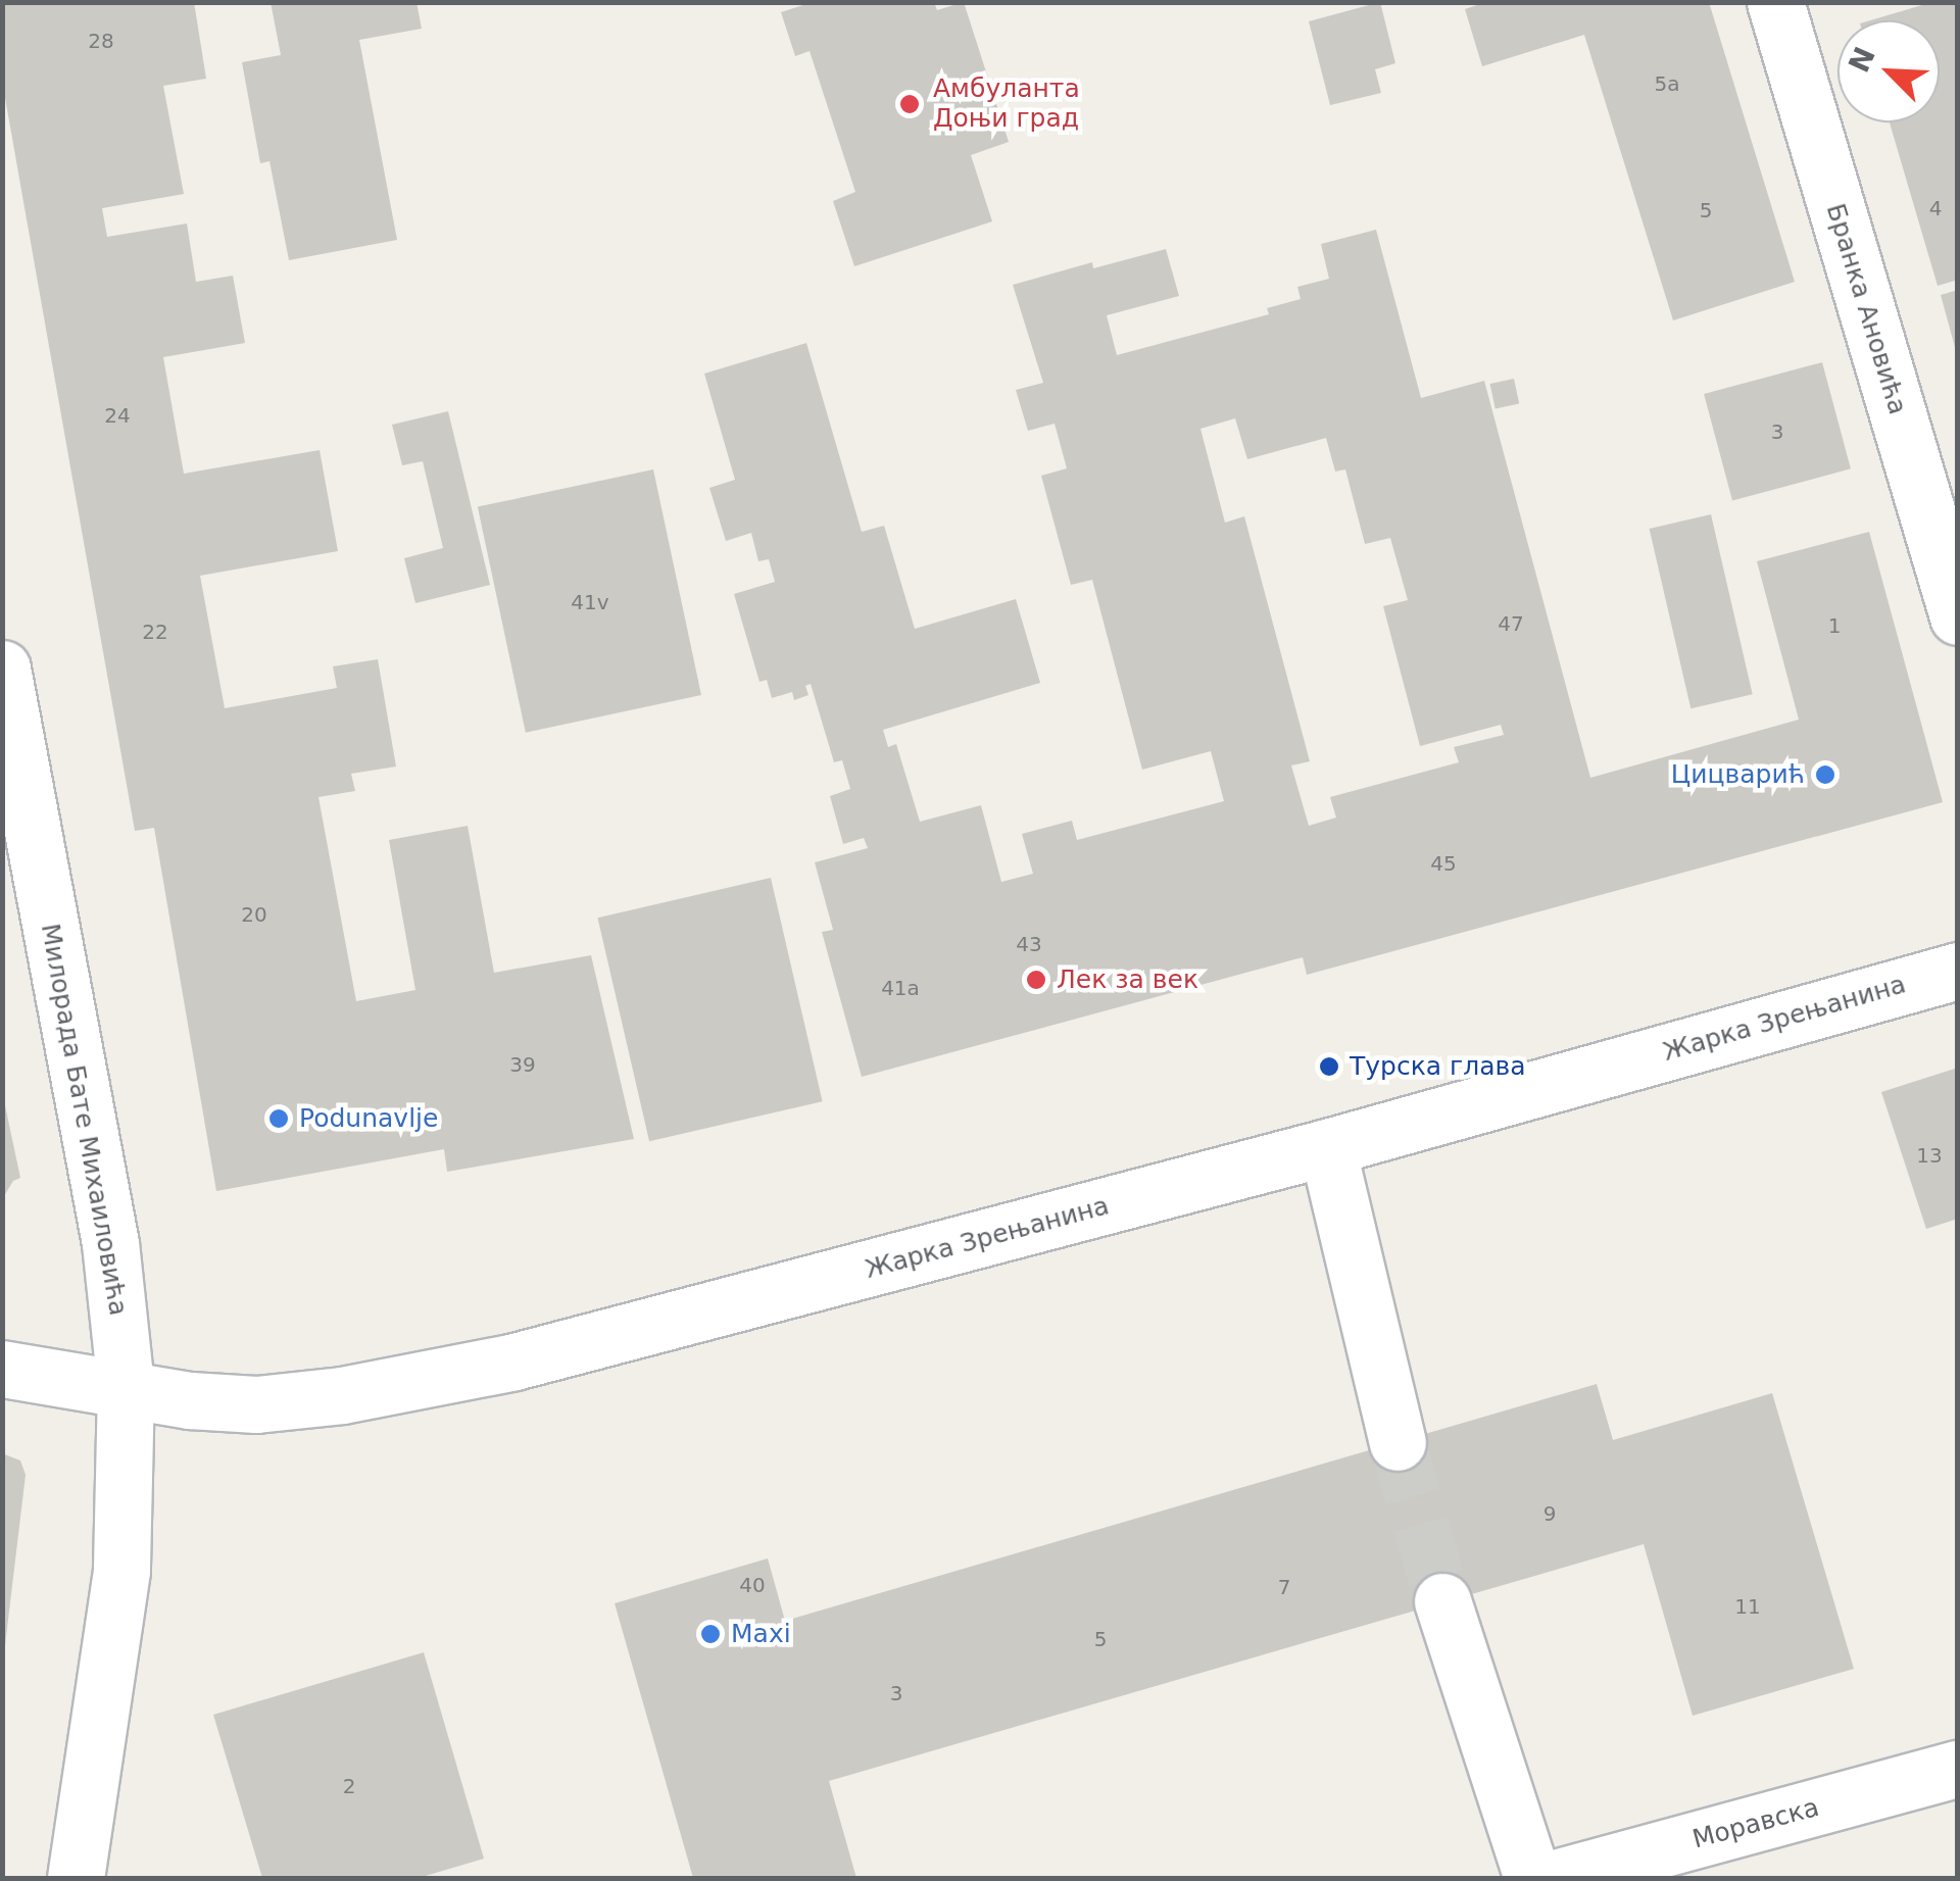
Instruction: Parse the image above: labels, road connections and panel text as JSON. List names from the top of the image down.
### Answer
{
  "streets": {
    "street": [
      "Бранка Ановића",
      "Жарка Зрењанина",
      "Милорада Бате Михаиловића",
      "Моравска"
    ]
  },
  "crossings": [
    ["Жарка Зрењанина", "Милорада Бате Михаиловића"]
  ],
  "places": [
    "Амбуланта Доњи град",
    "Цицварић",
    "Лек за век",
    "Турска глава",
    "Podunavlje",
    "Maxi"
  ],
  "house_numbers": [
    "28",
    "5a",
    "4",
    "5",
    "24",
    "3",
    "41v",
    "47",
    "1",
    "22",
    "45",
    "20",
    "43",
    "41a",
    "39",
    "13",
    "9",
    "40",
    "7",
    "11",
    "5",
    "3",
    "2"
  ],
  "north": "top left"
}
